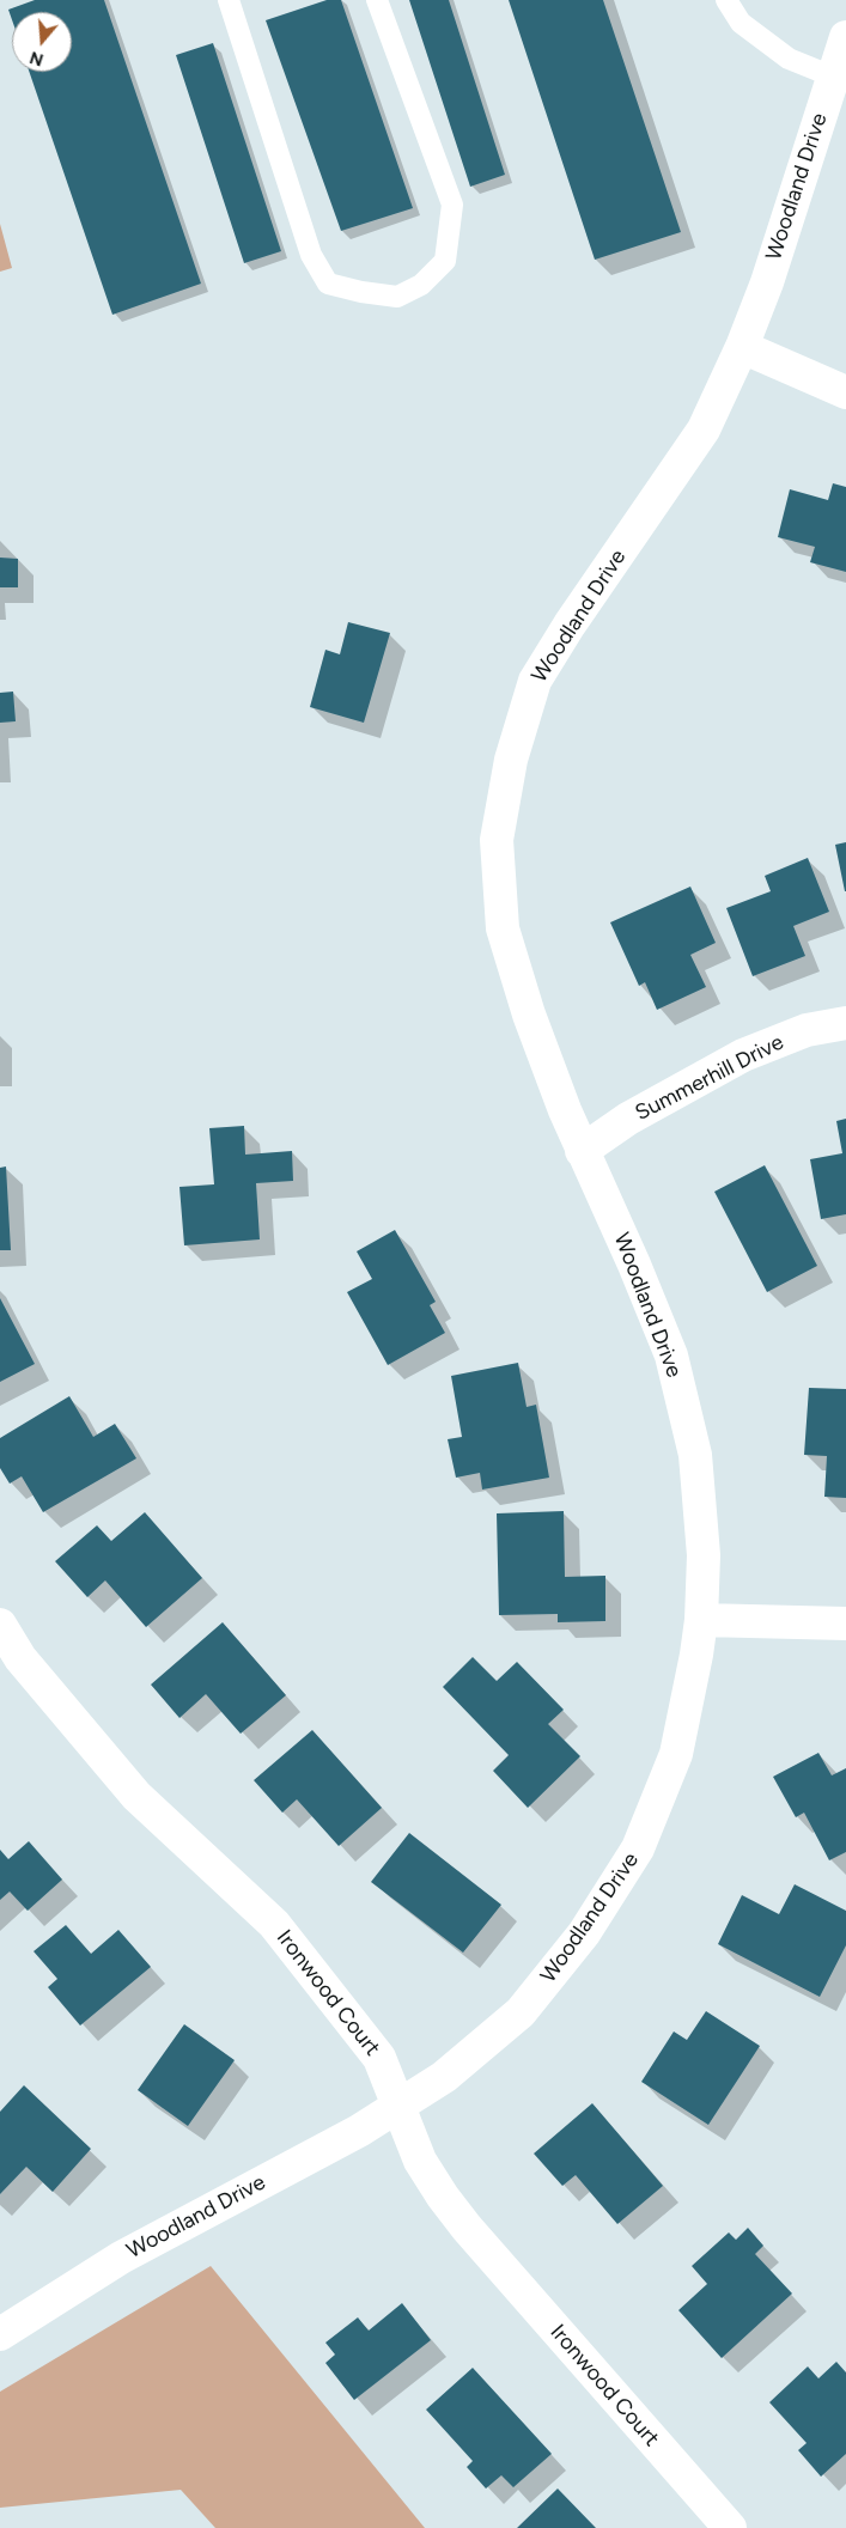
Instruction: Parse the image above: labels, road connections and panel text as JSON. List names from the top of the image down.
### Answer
{
  "streets": {
    "street": ["Woodland Drive", "Summerhill Drive", "Ironwood Court"]
  },
  "crossings": [
    ["Woodland Drive", "Summerhill Drive"],
    ["Woodland Drive", "Ironwood Court"]
  ],
  "north": "bottom"
}
